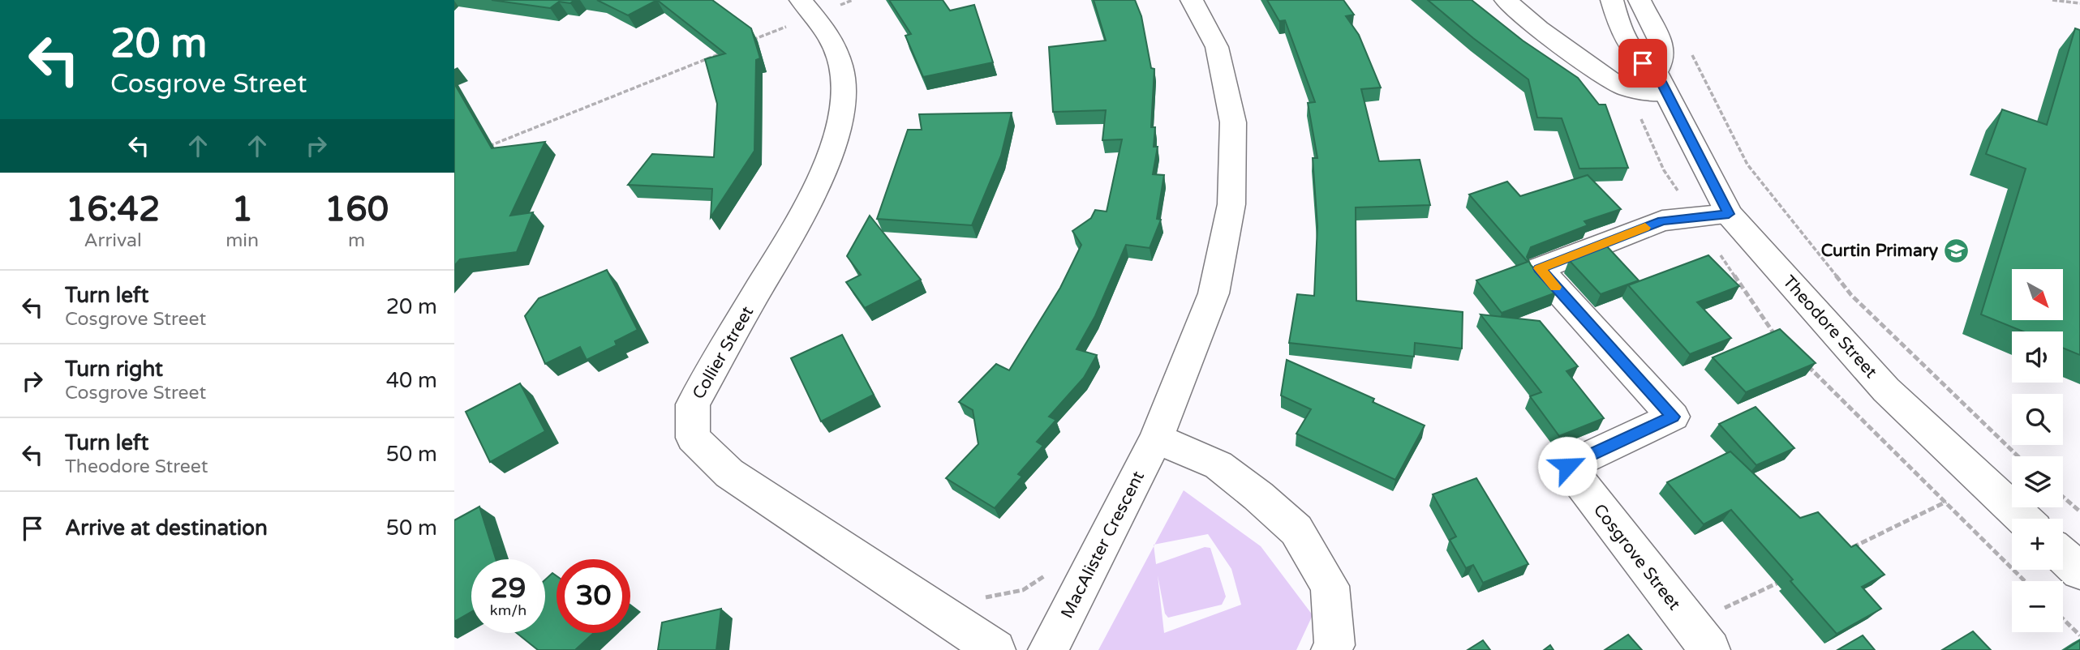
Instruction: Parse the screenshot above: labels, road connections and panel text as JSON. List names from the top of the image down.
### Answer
{
  "streets": {
    "street": [
      "Theodore Street",
      "Collier Street",
      "MacAlister Crescent",
      "Cosgrove Street"
    ]
  },
  "crossings": [
    ["Theodore Street", "Cosgrove Street"]
  ],
  "places": {
    "school or university": ["Curtin Primary"]
  },
  "north": "bottom right",
  "page": {
    "turn": ["20 m", "Cosgrove Street"],
    "eta": [
      "16:42",
      "Arrival",
      "1",
      "min",
      "160",
      "m"
    ],
    "list": [
      {
        "name": "Turn left",
        "note": "Cosgrove Street",
        "value": "20 m"
      },
      {
        "name": "Turn right",
        "note": "Cosgrove Street",
        "value": "40 m"
      },
      {
        "name": "Turn left",
        "note": "Theodore Street",
        "value": "50 m"
      },
      {
        "name": "Arrive at destination",
        "value": "50 m"
      }
    ],
    "map_buttons": ["+", "−"],
    "speed": "29 km/h",
    "limit": "30"
  }
}
